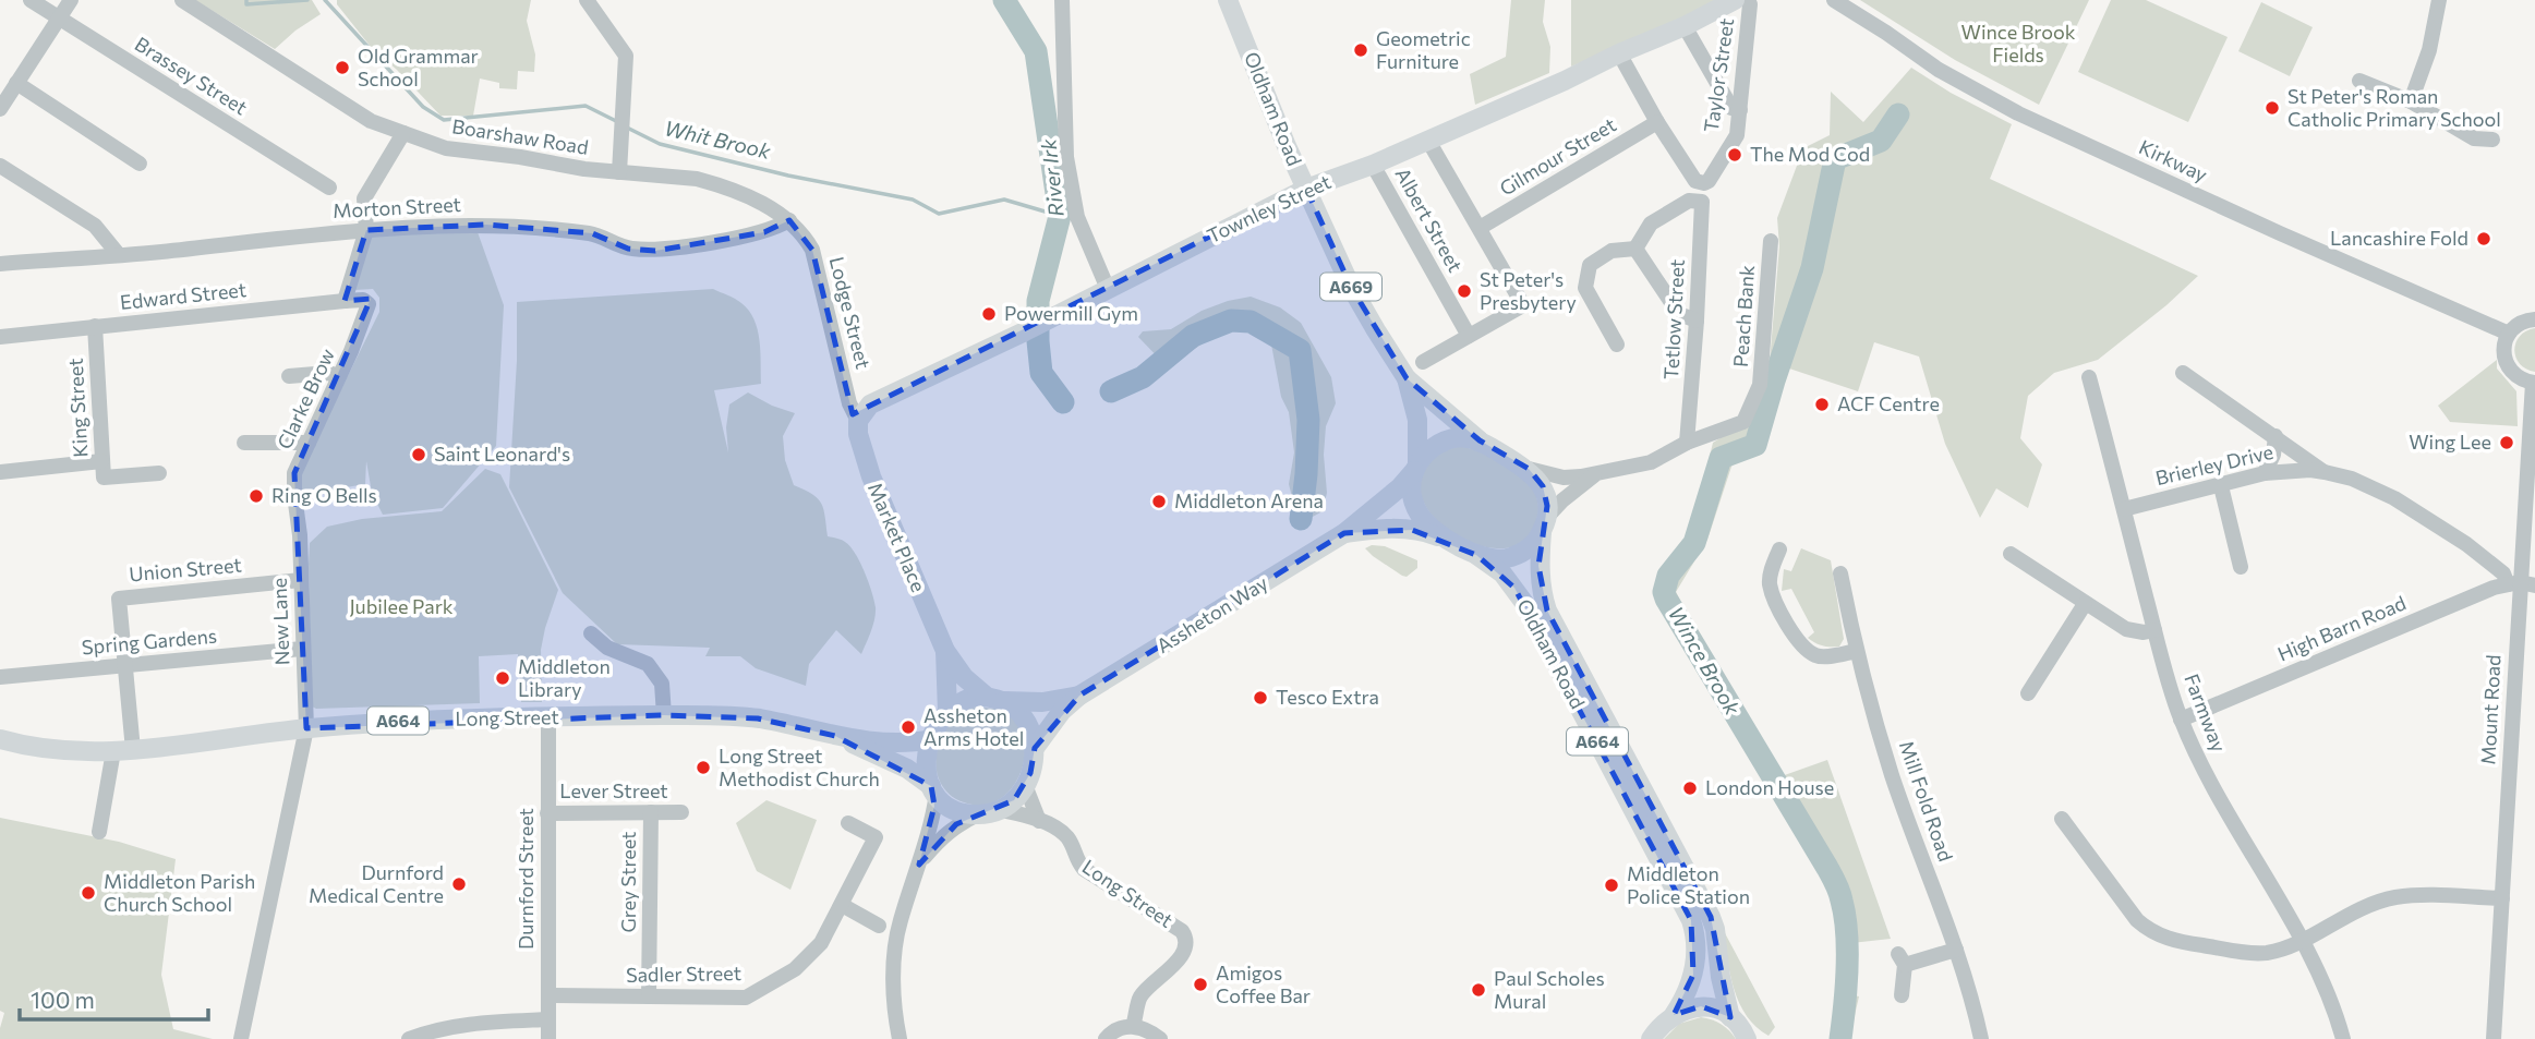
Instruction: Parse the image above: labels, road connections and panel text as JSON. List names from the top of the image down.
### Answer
{
  "streets": {
    "main road": [
      "Oldham Road",
      "Townley Street",
      "A669",
      "Market Place",
      "Assheton Way",
      "Long Street",
      "A664"
    ],
    "street": [
      "Taylor Street",
      "Brassey Street",
      "Boarshaw Road",
      "Gilmour Street",
      "Kirkway",
      "Morton Street",
      "Albert Street",
      "Edward Street",
      "Lodge Street",
      "Peach Bank",
      "Tetlow Street",
      "Clarke Brow",
      "King Street",
      "Brierley Drive",
      "Union Street",
      "New Lane",
      "High Barn Road",
      "Spring Gardens",
      "Mount Road",
      "Farmway",
      "Lever Street",
      "Mill Fold Road",
      "Durnford Street",
      "Grey Street",
      "Sadler Street"
    ]
  },
  "crossings": [
    ["Taylor Street", "Gilmour Street"],
    ["Oldham Road", "Townley Street"],
    ["Oldham Road", "Peach Bank"],
    ["Oldham Road", "Assheton Way"],
    ["Oldham Road", "A664"],
    ["Boarshaw Road", "Morton Street"],
    ["Boarshaw Road", "Lodge Street"],
    ["Morton Street", "Lodge Street"],
    ["Townley Street", "Albert Street"],
    ["Townley Street", "Lodge Street"],
    ["Townley Street", "Market Place"],
    ["Edward Street", "Clarke Brow"],
    ["Edward Street", "King Street"],
    ["Lodge Street", "Market Place"],
    ["Peach Bank", "Tetlow Street"],
    ["Peach Bank", "Assheton Way"],
    ["Peach Bank", "A664"],
    ["Clarke Brow", "New Lane"],
    ["Brierley Drive", "High Barn Road"],
    ["Brierley Drive", "Mount Road"],
    ["Brierley Drive", "Farmway"],
    ["Market Place", "Assheton Way"],
    ["Market Place", "Long Street"],
    ["Market Place", "A664"],
    ["Union Street", "New Lane"],
    ["Union Street", "Spring Gardens"],
    ["Assheton Way", "Long Street"],
    ["Assheton Way", "A664"],
    ["New Lane", "Spring Gardens"],
    ["New Lane", "Long Street"],
    ["High Barn Road", "Mount Road"],
    ["High Barn Road", "Farmway"],
    ["Long Street", "A664"],
    ["Long Street", "Durnford Street"],
    ["Lever Street", "Durnford Street"],
    ["Lever Street", "Grey Street"],
    ["Durnford Street", "Sadler Street"],
    ["Grey Street", "Sadler Street"]
  ],
  "water": ["Whit Brook", "River Irk", "Wince Brook"],
  "parks": ["Wince Brook Fields", "Jubilee Park"],
  "places": [
    "Geometric Furniture",
    "Old Grammar School",
    "St Peter's Roman Catholic Primary School",
    "The Mod Cod",
    "Lancashire Fold",
    "St Peter's Presbytery",
    "Powermill Gym",
    "ACF Centre",
    "Wing Lee",
    "Saint Leonard's",
    "Ring O Bells",
    "Middleton Arena",
    "Middleton Library",
    "Tesco Extra",
    "Assheton Arms Hotel",
    "Long Street Methodist Church",
    "London House",
    "Durnford Medical Centre",
    "Middleton Police Station",
    "Middleton Parish Church School",
    "Amigos Coffee Bar",
    "Paul Scholes Mural"
  ],
  "scale_bar": "100 m"
}
